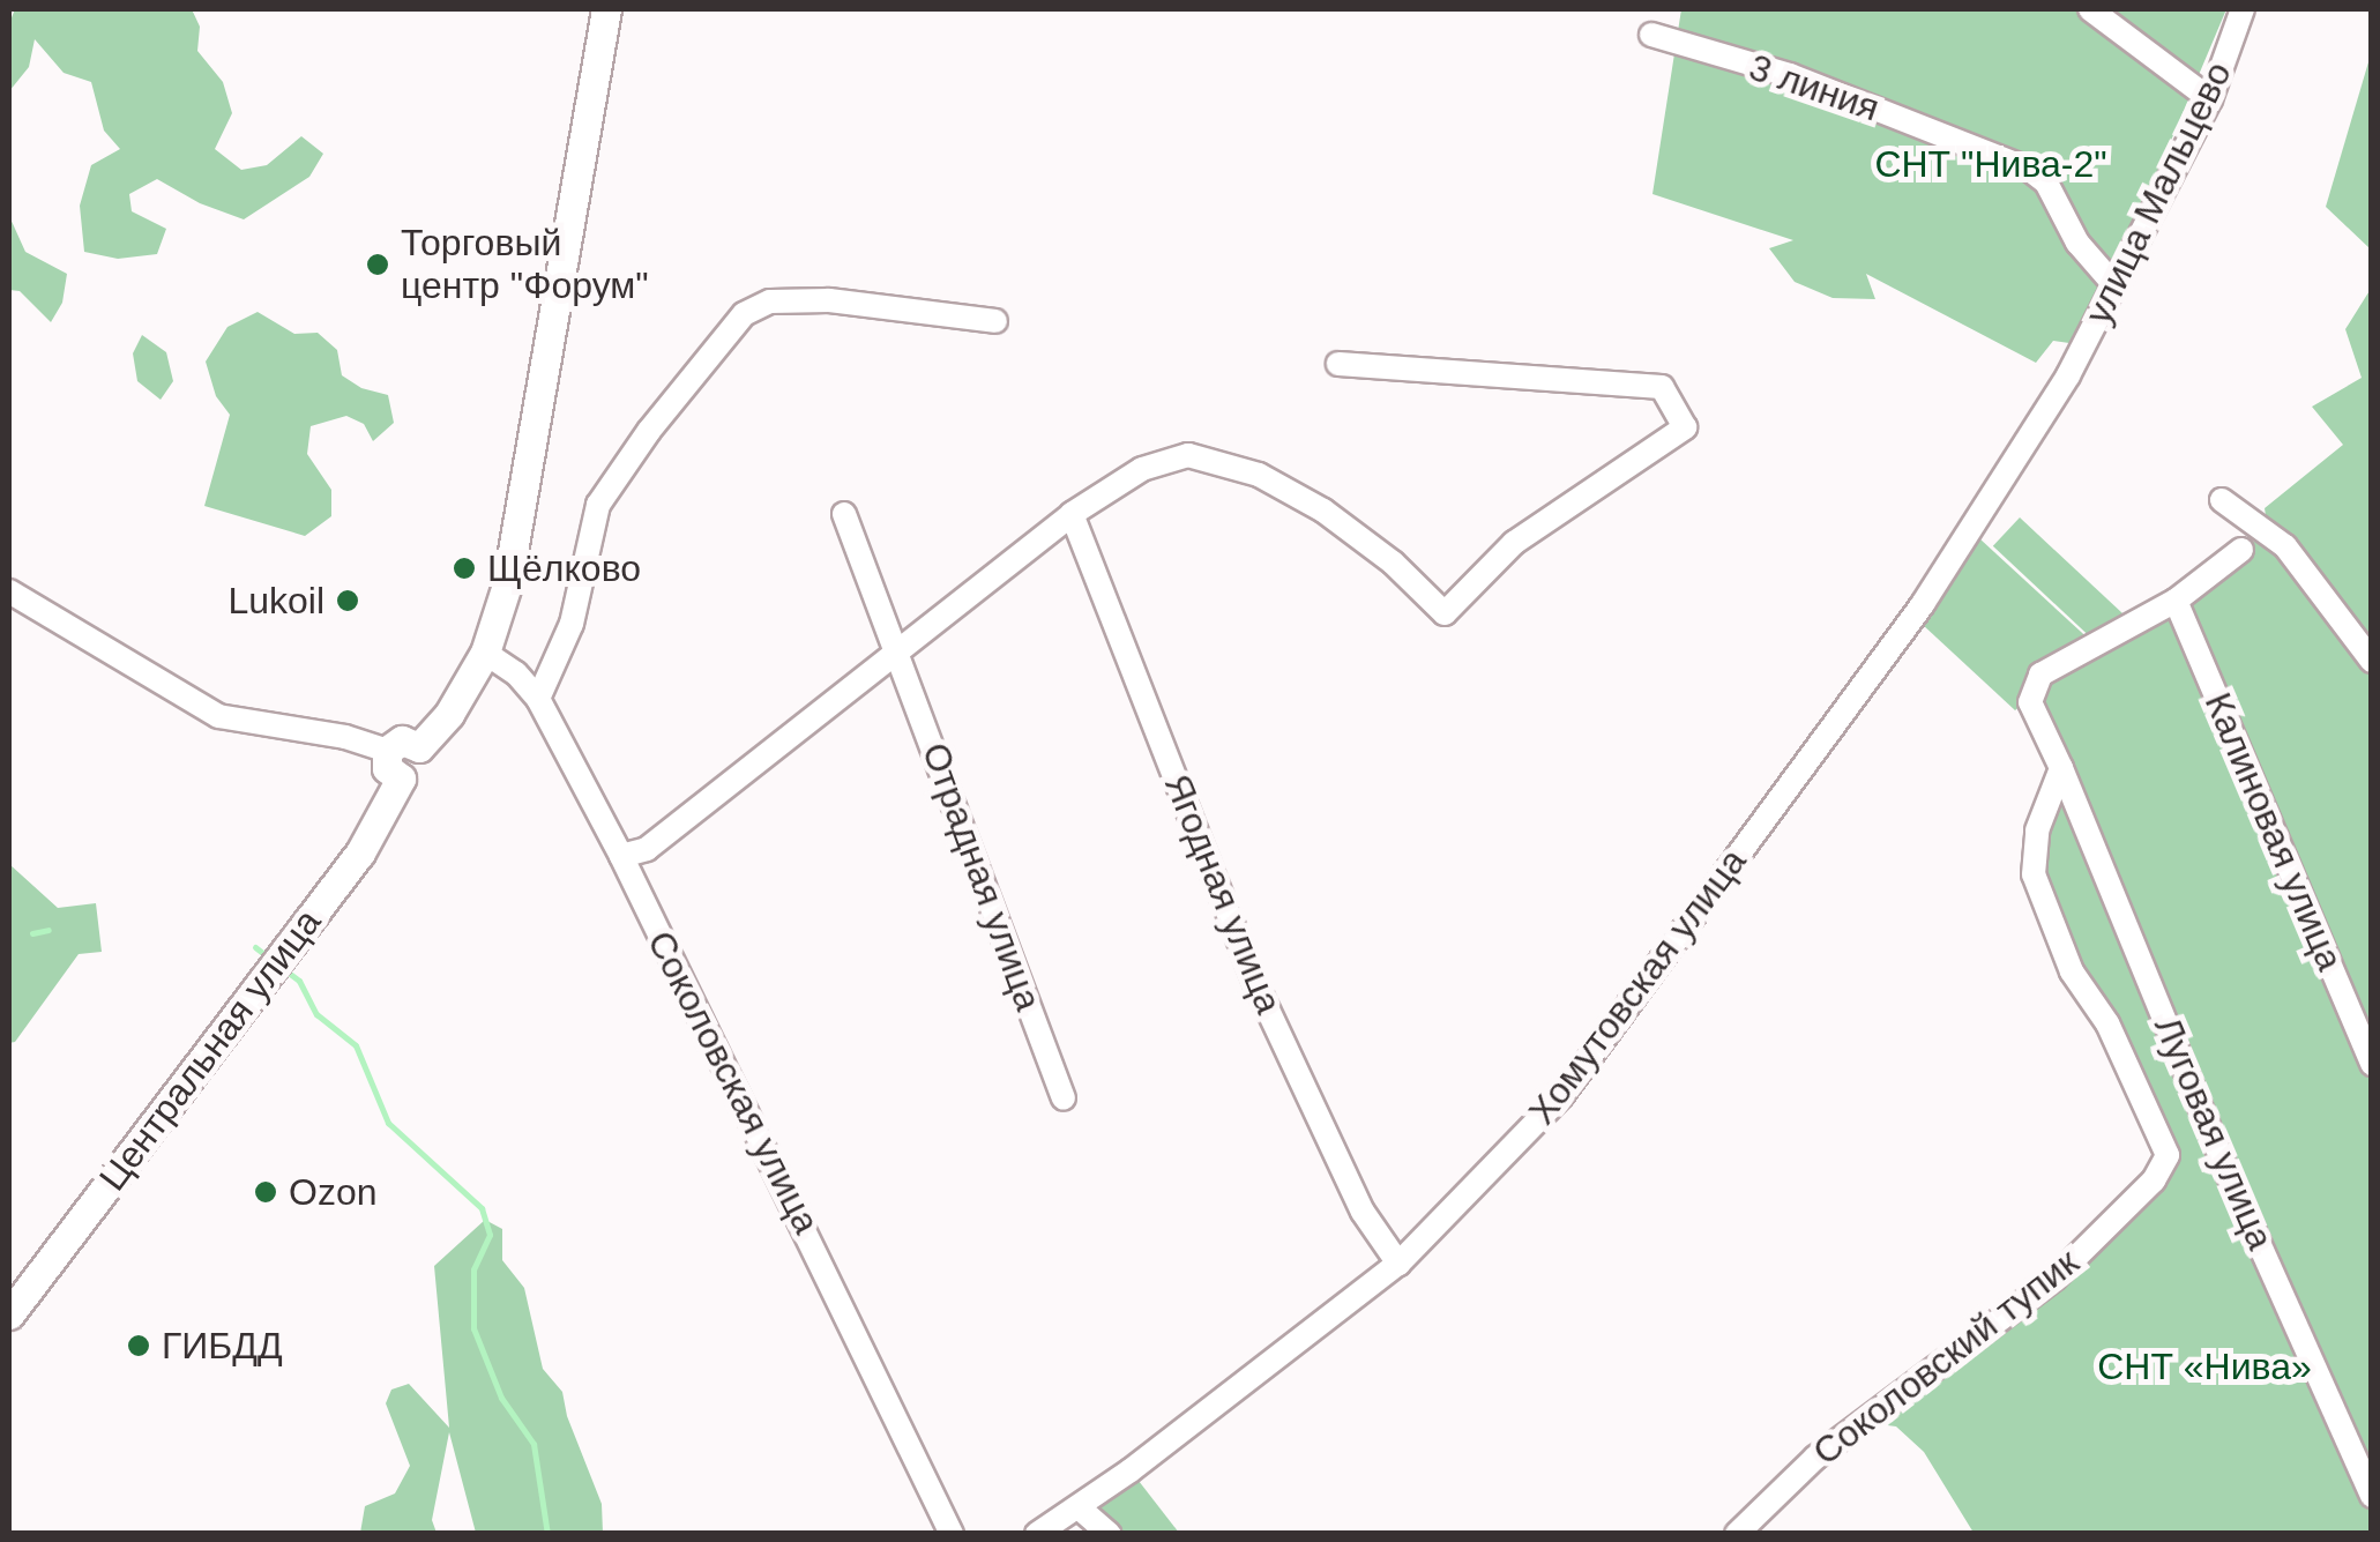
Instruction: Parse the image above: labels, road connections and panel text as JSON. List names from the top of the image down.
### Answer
{
  "streets": {
    "main road": ["Центральная улица"],
    "street": [
      "3 линия",
      "улица Мальцево",
      "Калиновая улица",
      "Отрадная улица",
      "Ягодная улица",
      "Хомутовская улица",
      "Соколовская улица",
      "Луговая улица",
      "Соколовский тупик"
    ]
  },
  "crossings": [
    ["3 линия", "улица Мальцево"],
    ["улица Мальцево", "Хомутовская улица"],
    ["Калиновая улица", "Луговая улица"],
    ["Ягодная улица", "Хомутовская улица"],
    ["Центральная улица", "Соколовская улица"],
    ["Луговая улица", "Соколовский тупик"]
  ],
  "parks": ["СНТ \"Нива-2\"", "СНТ «Нива»"],
  "places": [
    "Торговый центр \"Форум\"",
    "Щёлково",
    "Lukoil",
    "Ozon",
    "ГИБДД"
  ]
}
